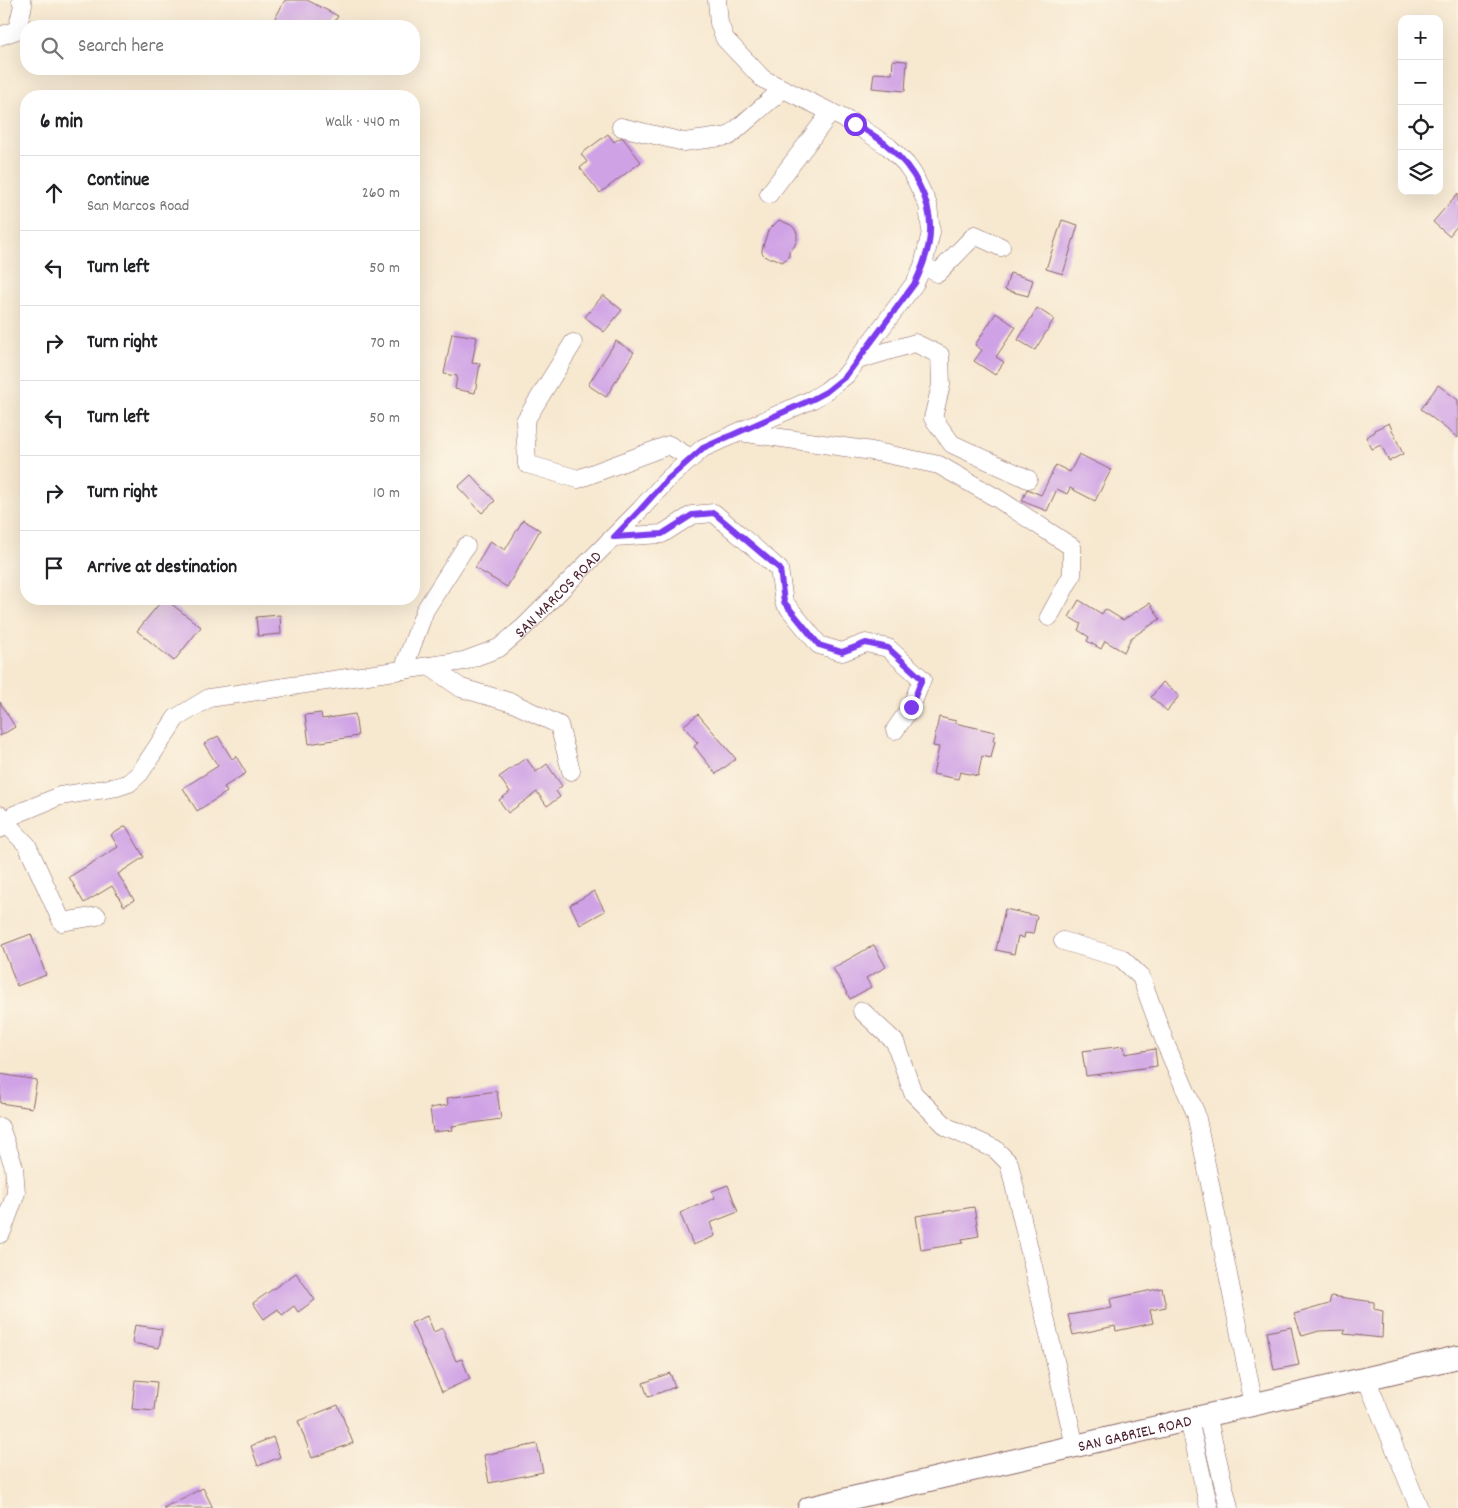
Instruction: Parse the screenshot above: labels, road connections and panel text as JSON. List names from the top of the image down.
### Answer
{
  "streets": {
    "street": ["SAN MARCOS ROAD", "SAN GABRIEL ROAD"]
  },
  "page": {
    "map_buttons": ["+", "−"],
    "search": "Search here",
    "heading": ["6 min", "Walk · 440 m"],
    "list": [
      ["Continue", "San Marcos Road", "260 m"],
      ["Turn left", "50 m"],
      ["Turn right", "70 m"],
      ["Turn left", "50 m"],
      ["Turn right", "10 m"],
      "Arrive at destination"
    ]
  }
}
